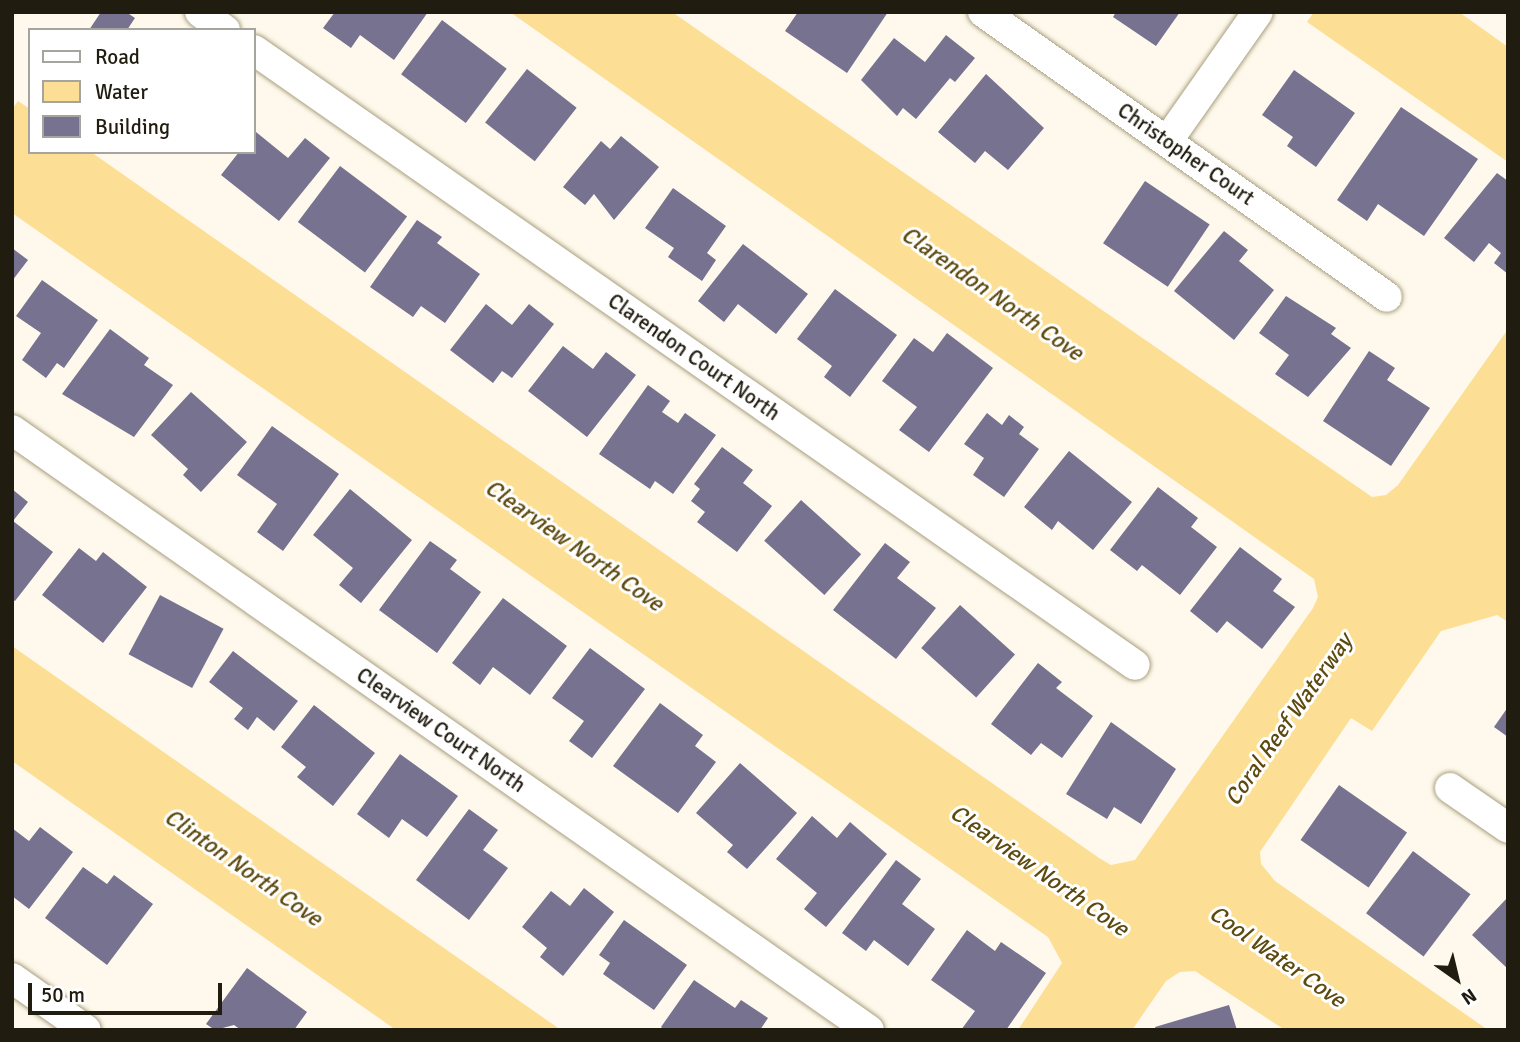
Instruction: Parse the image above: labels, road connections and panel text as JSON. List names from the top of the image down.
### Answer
{
  "streets": {
    "street": ["Christopher Court", "Clarendon Court North", "Clearview Court North"]
  },
  "water": [
    "Clarendon North Cove",
    "Clearview North Cove",
    "Coral Reef Waterway",
    "Clinton North Cove",
    "Cool Water Cove"
  ],
  "legend": ["Road", "Water", "Building"],
  "scale_bar": "50 m",
  "north": "bottom right"
}
